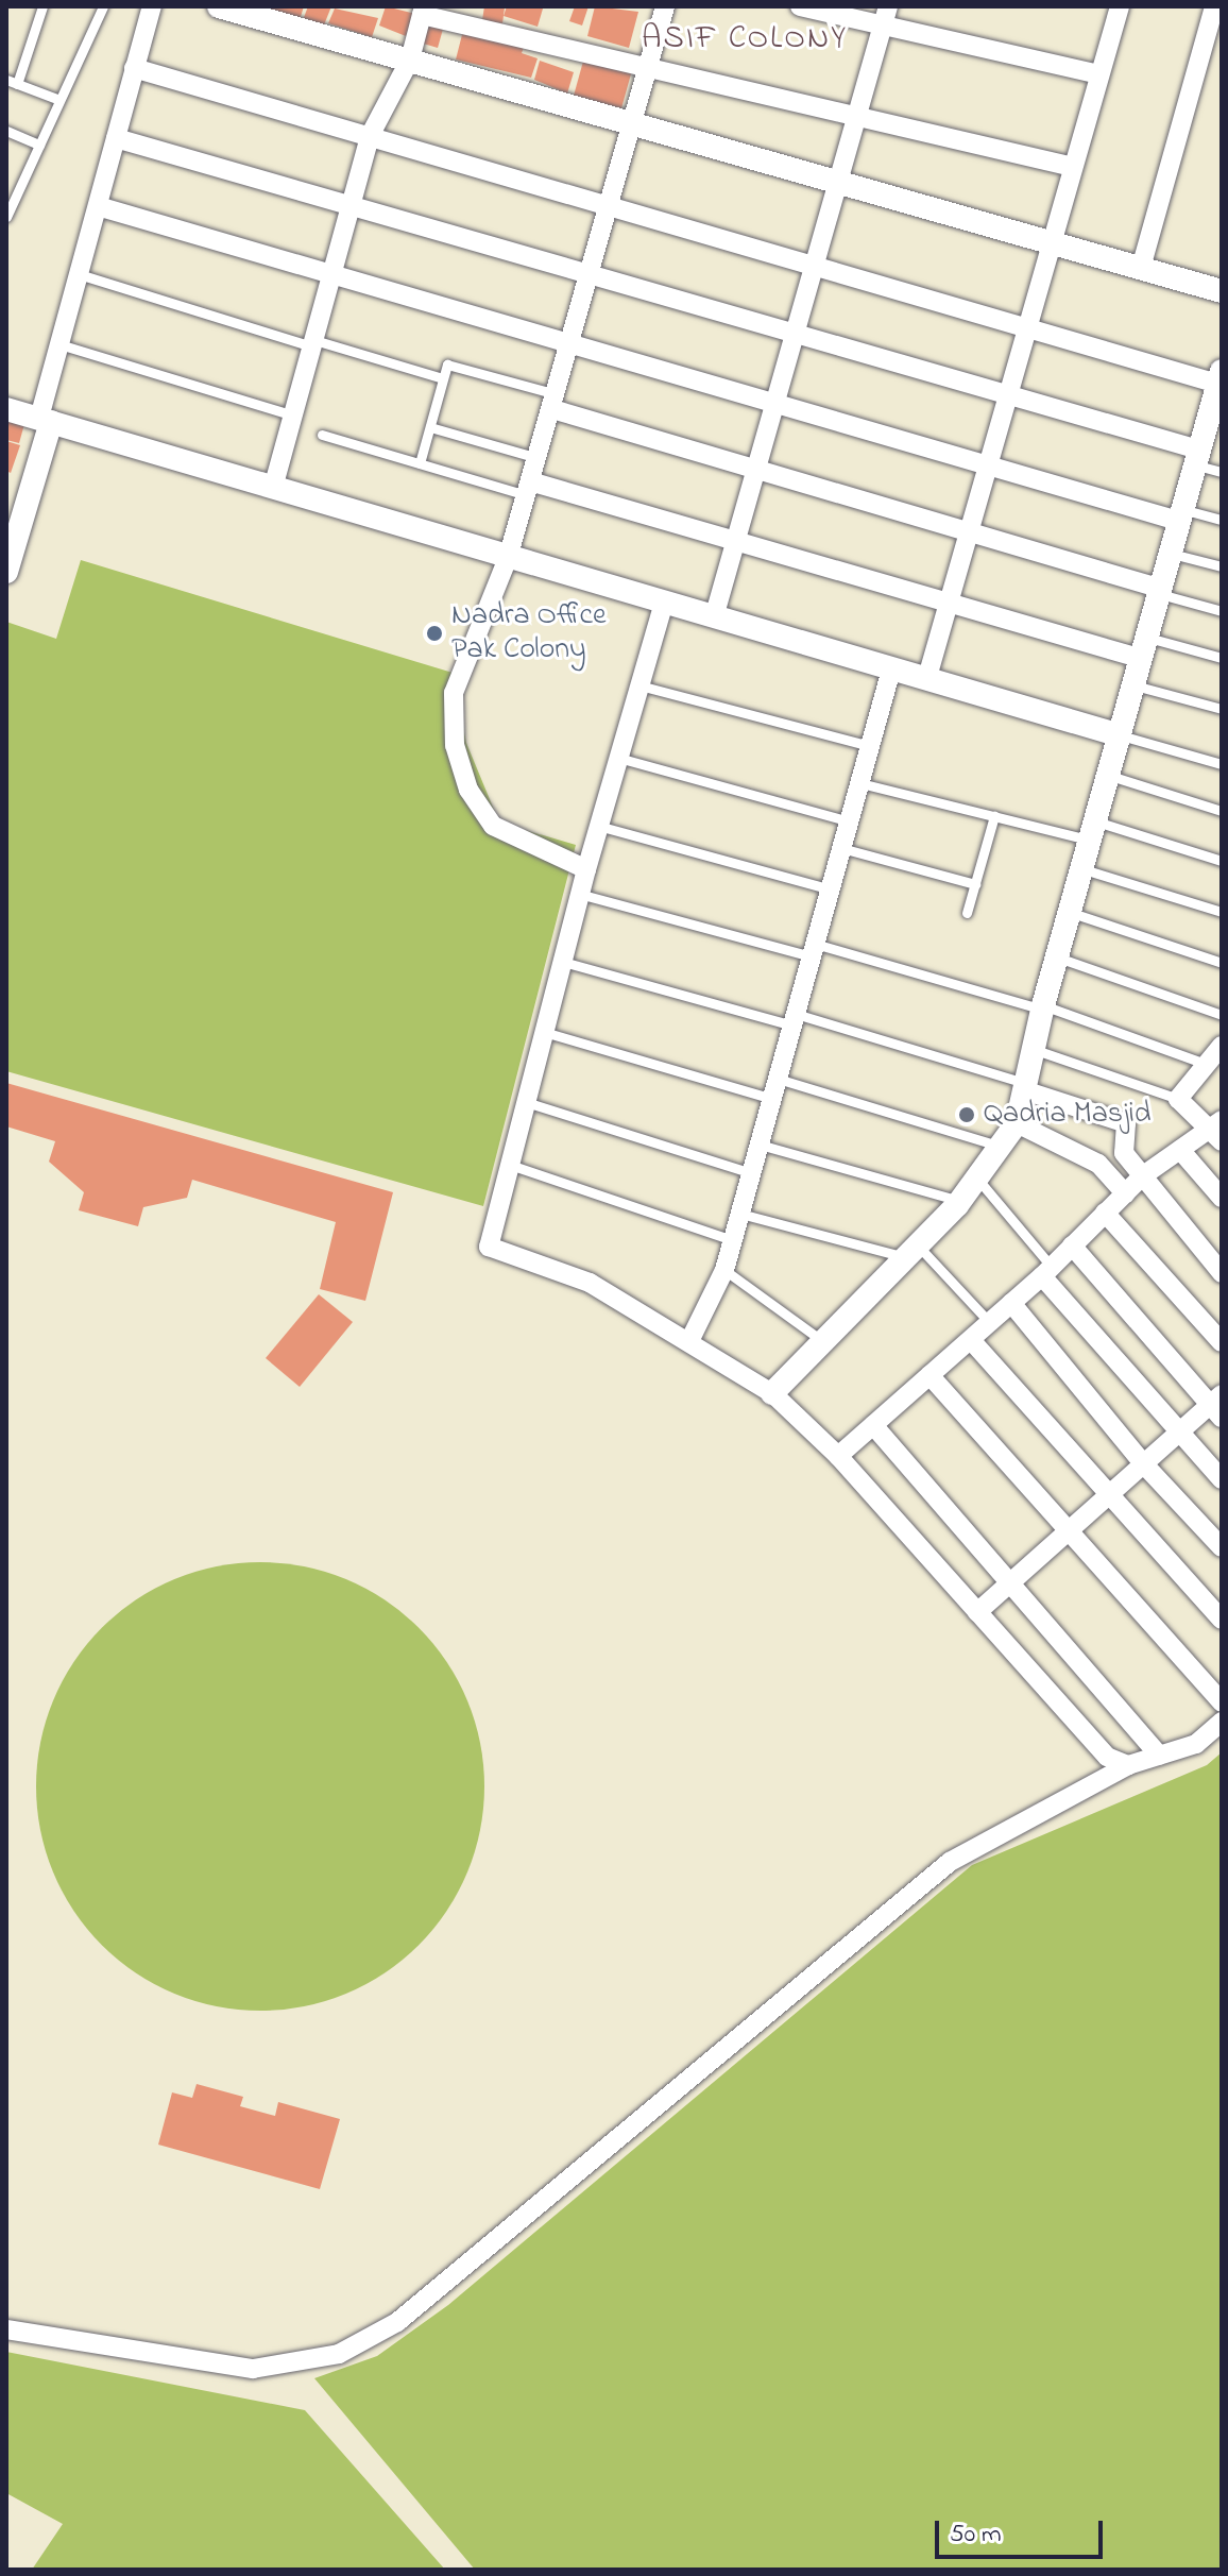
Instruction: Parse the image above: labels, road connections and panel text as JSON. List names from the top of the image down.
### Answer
{
  "districts": ["ASIF COLONY"],
  "places": ["Nadra Office Pak Colony", "Qadria Masjid"],
  "scale_bar": "50 m"
}
